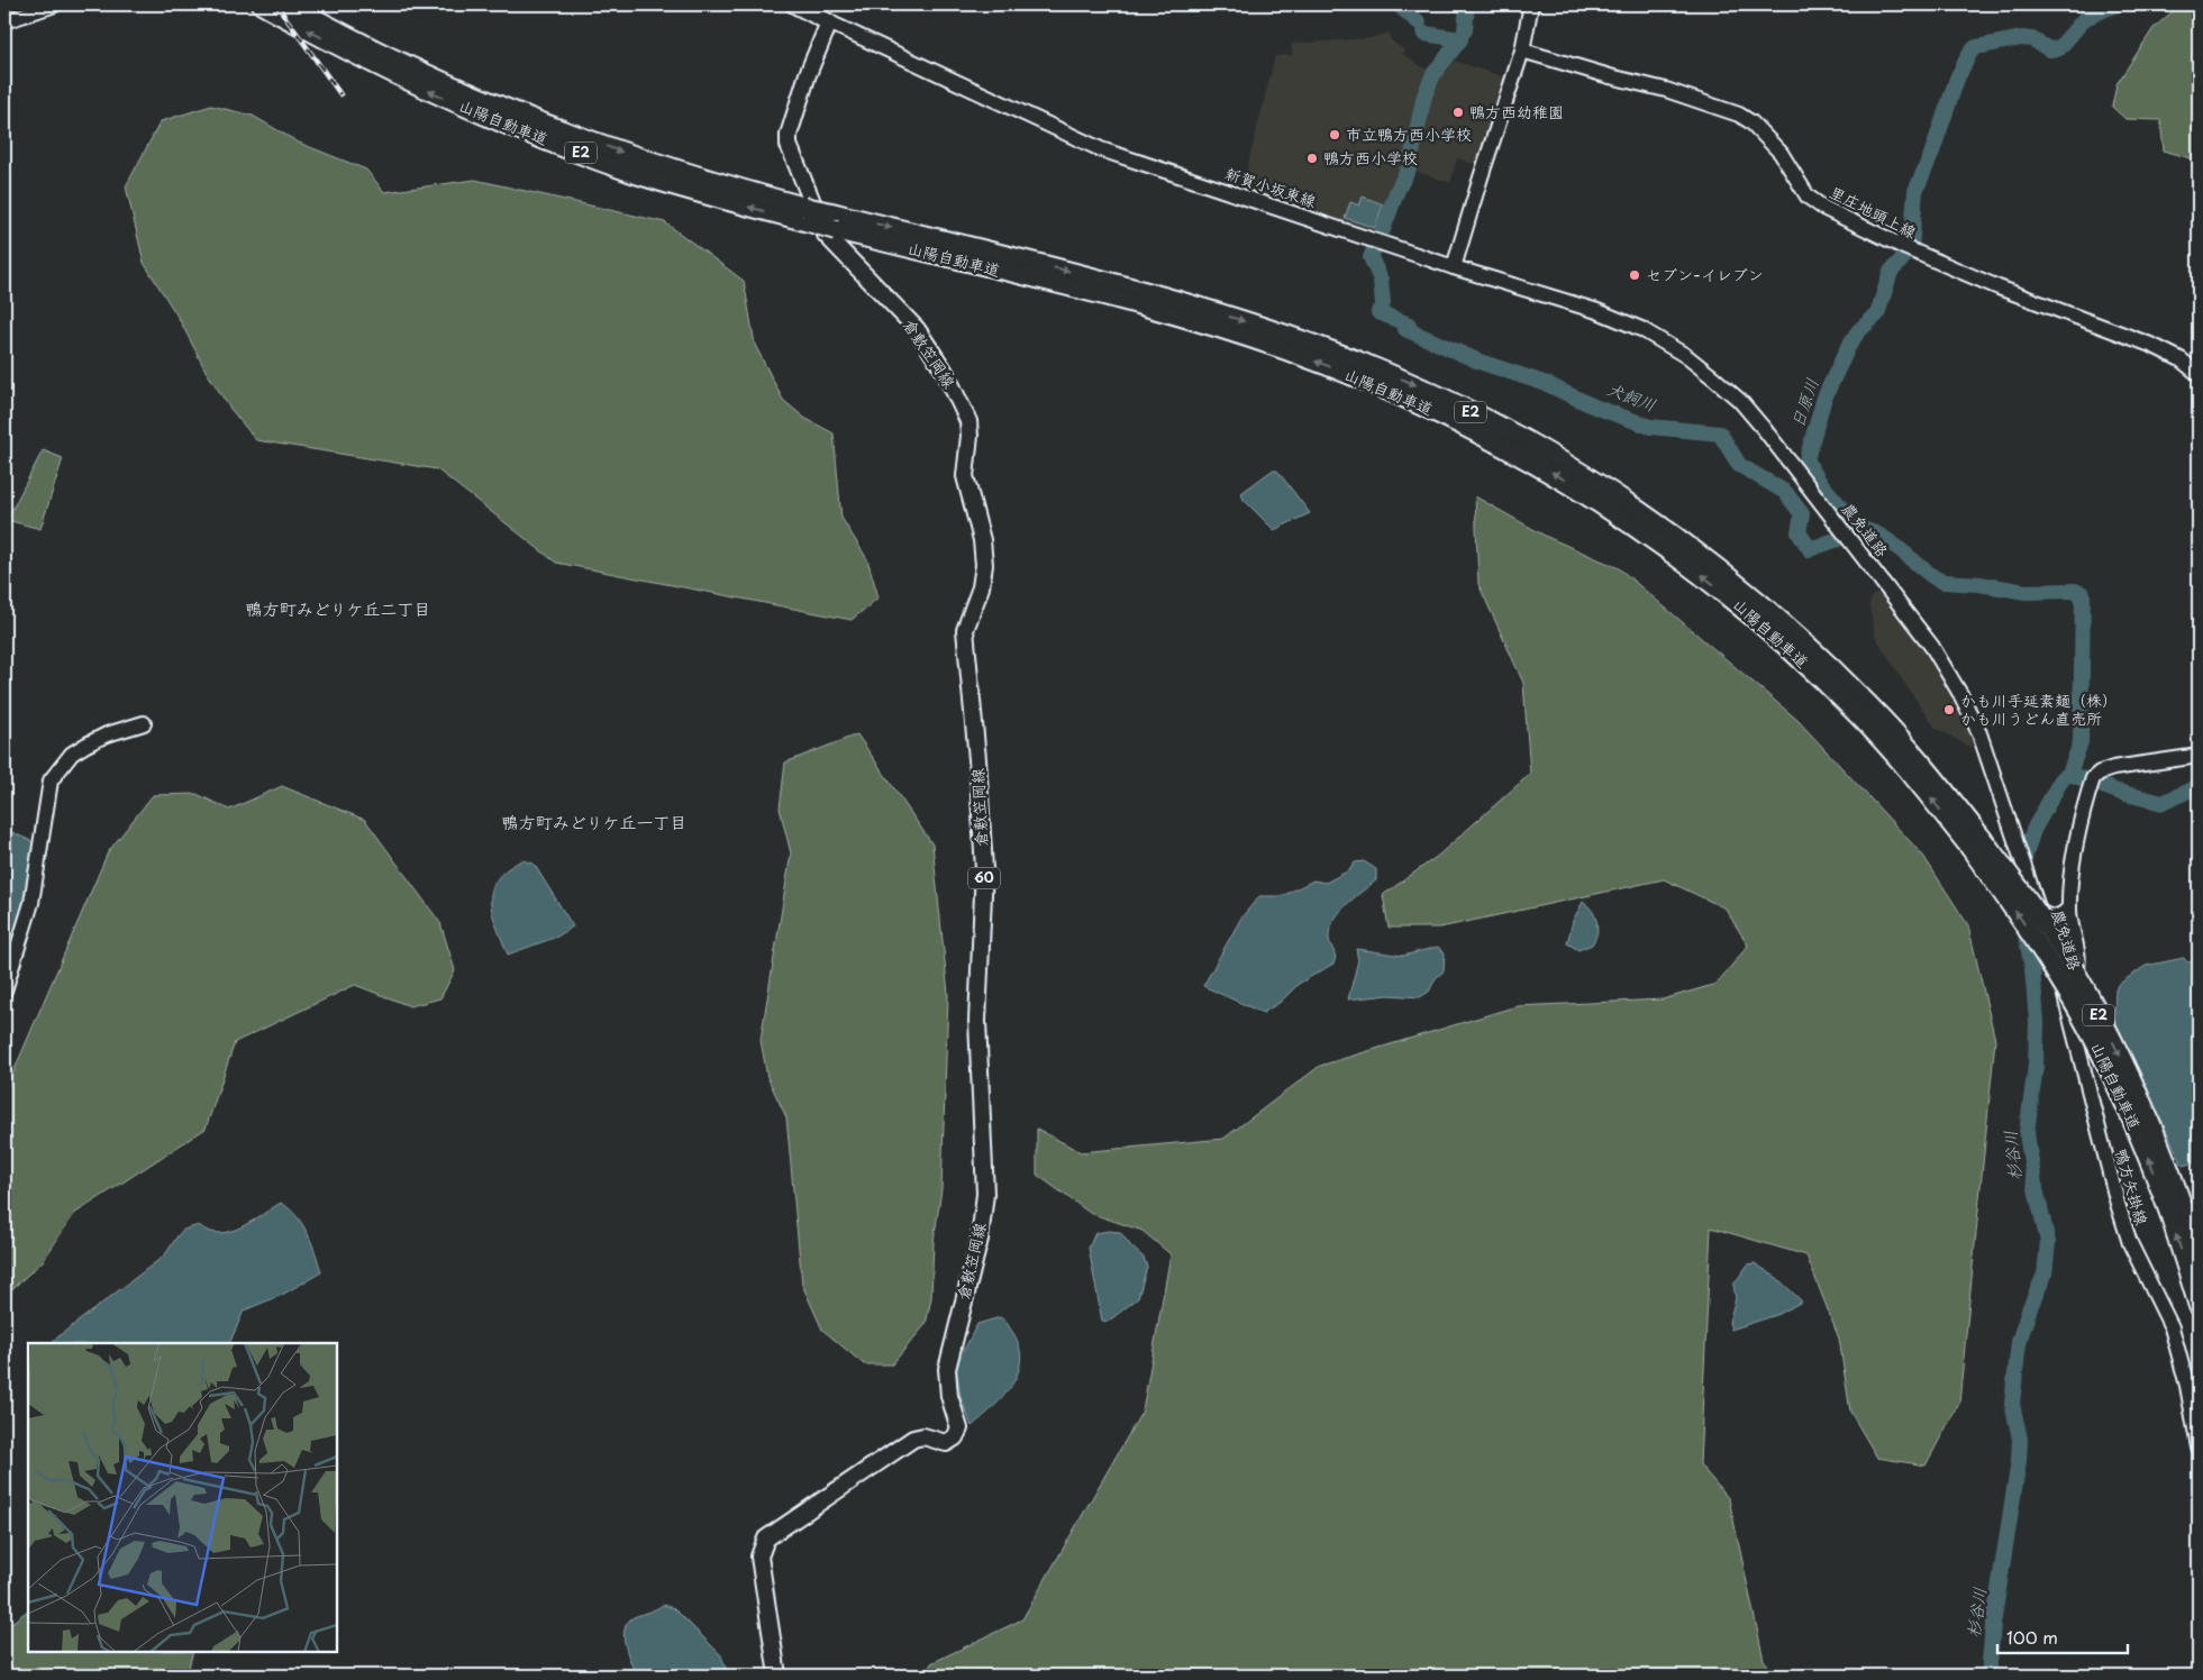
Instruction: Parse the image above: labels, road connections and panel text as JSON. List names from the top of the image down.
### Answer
{
  "streets": {
    "highway": ["山陽自動車道", "E2"],
    "main road": [
      "新賀小坂東線",
      "里庄地頭上線",
      "倉敷笠岡線",
      "農免道路",
      "60",
      "鴨方矢掛線"
    ]
  },
  "crossings": [
    ["新賀小坂東線", "倉敷笠岡線"],
    ["新賀小坂東線", "農免道路"],
    ["農免道路", "鴨方矢掛線"]
  ],
  "districts": ["鴨方町みどりケ丘二丁目", "鴨方町みどりケ丘一丁目"],
  "water": ["犬飼川", "日原川", "杉谷川"],
  "places": [
    "鴨方西幼稚園",
    "市立鴨方西小学校",
    "鴨方西小学校",
    "セブン-イレブン",
    "かも川手延素麺（株） かも川うどん直売所"
  ],
  "scale_bar": "100 m"
}
